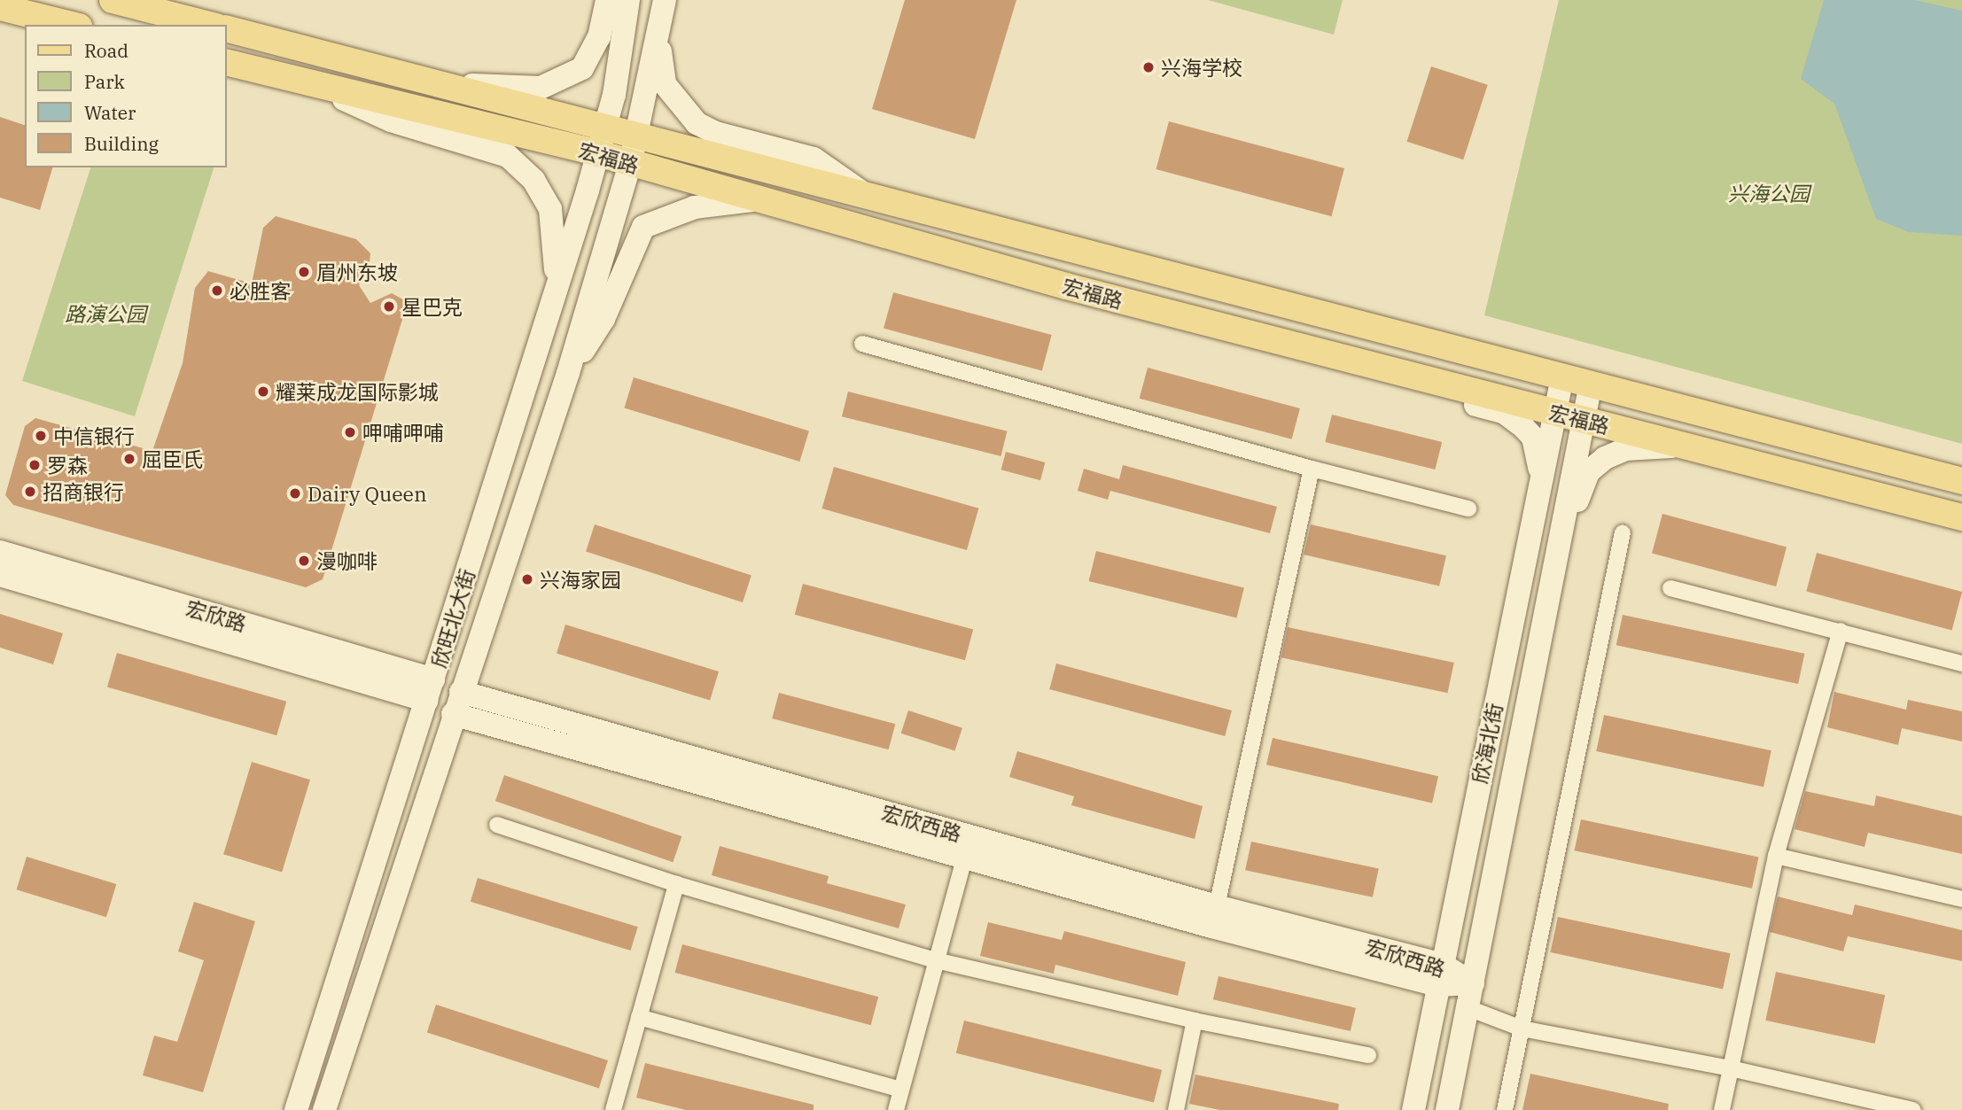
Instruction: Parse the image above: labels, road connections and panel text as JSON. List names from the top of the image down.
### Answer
{
  "streets": {
    "main road": ["宏福路"],
    "street": [
      "宏欣路",
      "欣旺北大街",
      "欣海北街",
      "宏欣西路"
    ]
  },
  "crossings": [
    ["宏福路", "欣旺北大街"],
    ["宏福路", "欣海北街"],
    ["宏欣路", "欣旺北大街"],
    ["欣旺北大街", "宏欣西路"],
    ["欣海北街", "宏欣西路"]
  ],
  "parks": ["兴海公园", "路演公园"],
  "places": [
    "兴海学校",
    "眉州东坡",
    "必胜客",
    "星巴克",
    "耀莱成龙国际影城",
    "呷哺呷哺",
    "中信银行",
    "屈臣氏",
    "罗森",
    "招商银行",
    "Dairy Queen",
    "漫咖啡",
    "兴海家园"
  ],
  "legend": [
    "Road",
    "Park",
    "Water",
    "Building"
  ]
}
